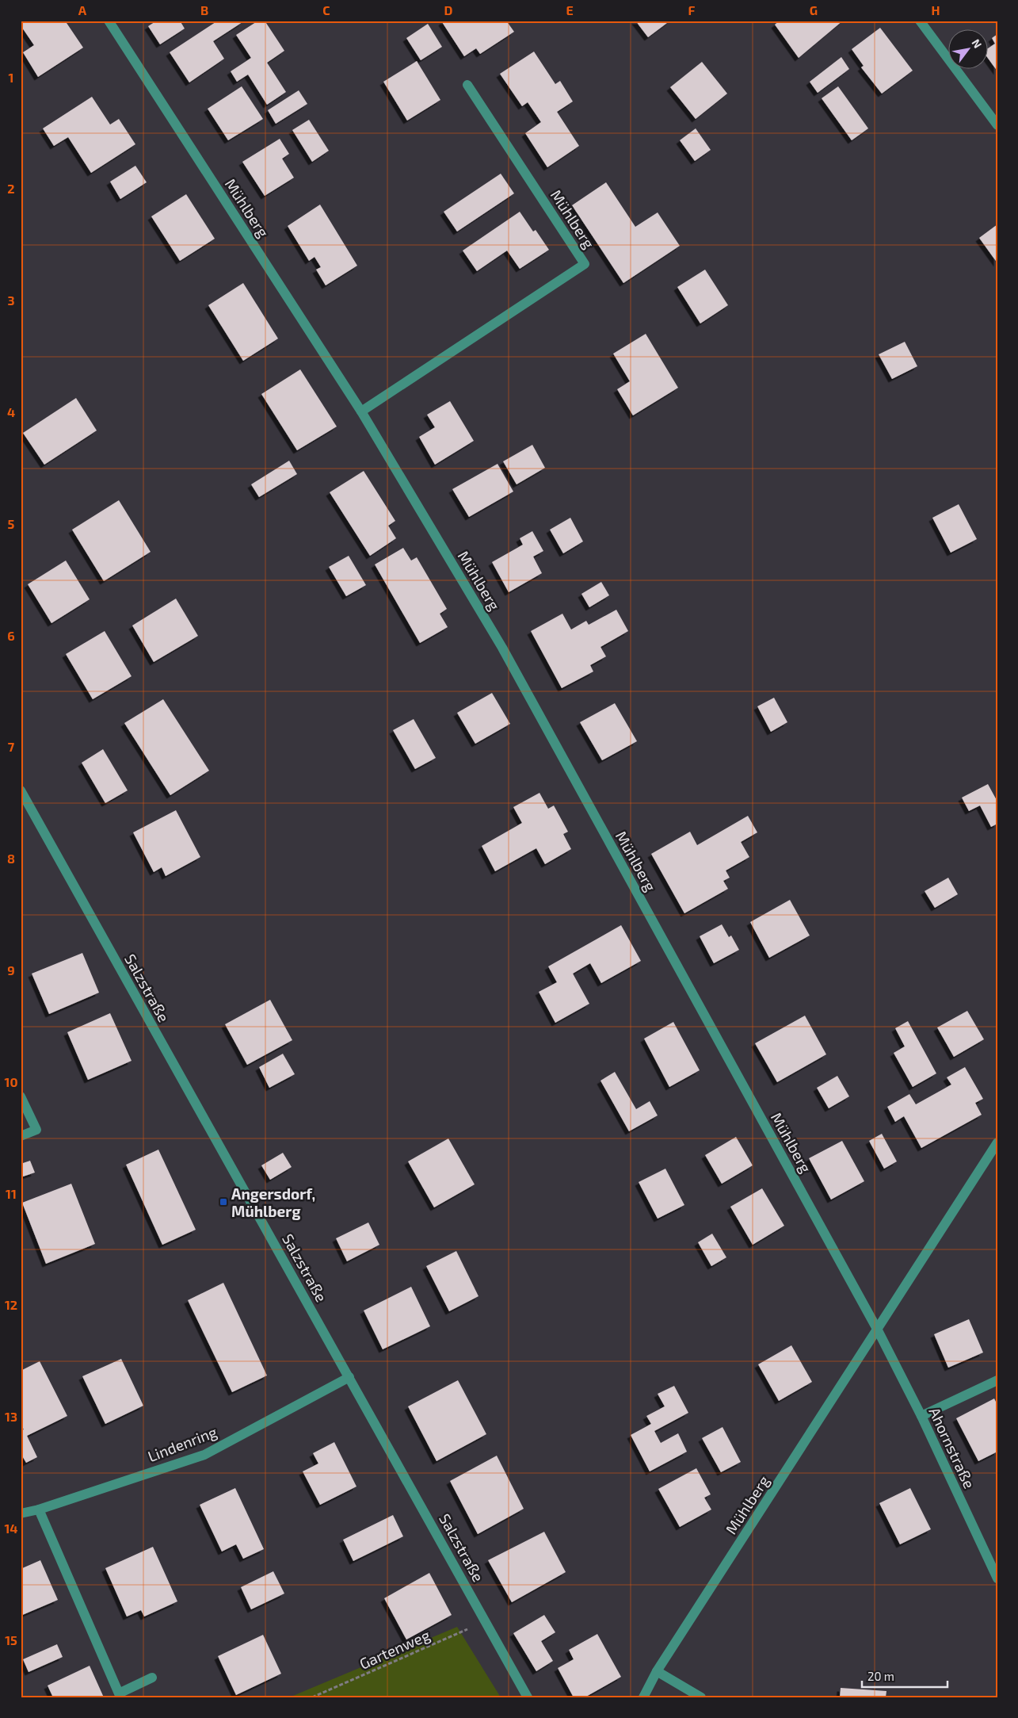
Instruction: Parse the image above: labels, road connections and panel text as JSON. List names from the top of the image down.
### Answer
{
  "streets": {
    "street": [
      "Mühlberg",
      "Salzstraße",
      "Lindenring",
      "Ahornstraße"
    ],
    "path": ["Gartenweg"]
  },
  "crossings": [
    ["Mühlberg", "Ahornstraße"],
    ["Salzstraße", "Lindenring"],
    ["Salzstraße", "Gartenweg"]
  ],
  "places": {
    "transit": ["Angersdorf, Mühlberg"]
  },
  "scale_bar": "20 m",
  "north": "top right",
  "grid": {
    "columns": [
      "A",
      "B",
      "C",
      "D",
      "E",
      "F",
      "G",
      "H"
    ],
    "rows": [
      "1",
      "2",
      "3",
      "4",
      "5",
      "6",
      "7",
      "8",
      "9",
      "10",
      "11",
      "12",
      "13",
      "14",
      "15"
    ]
  }
}
